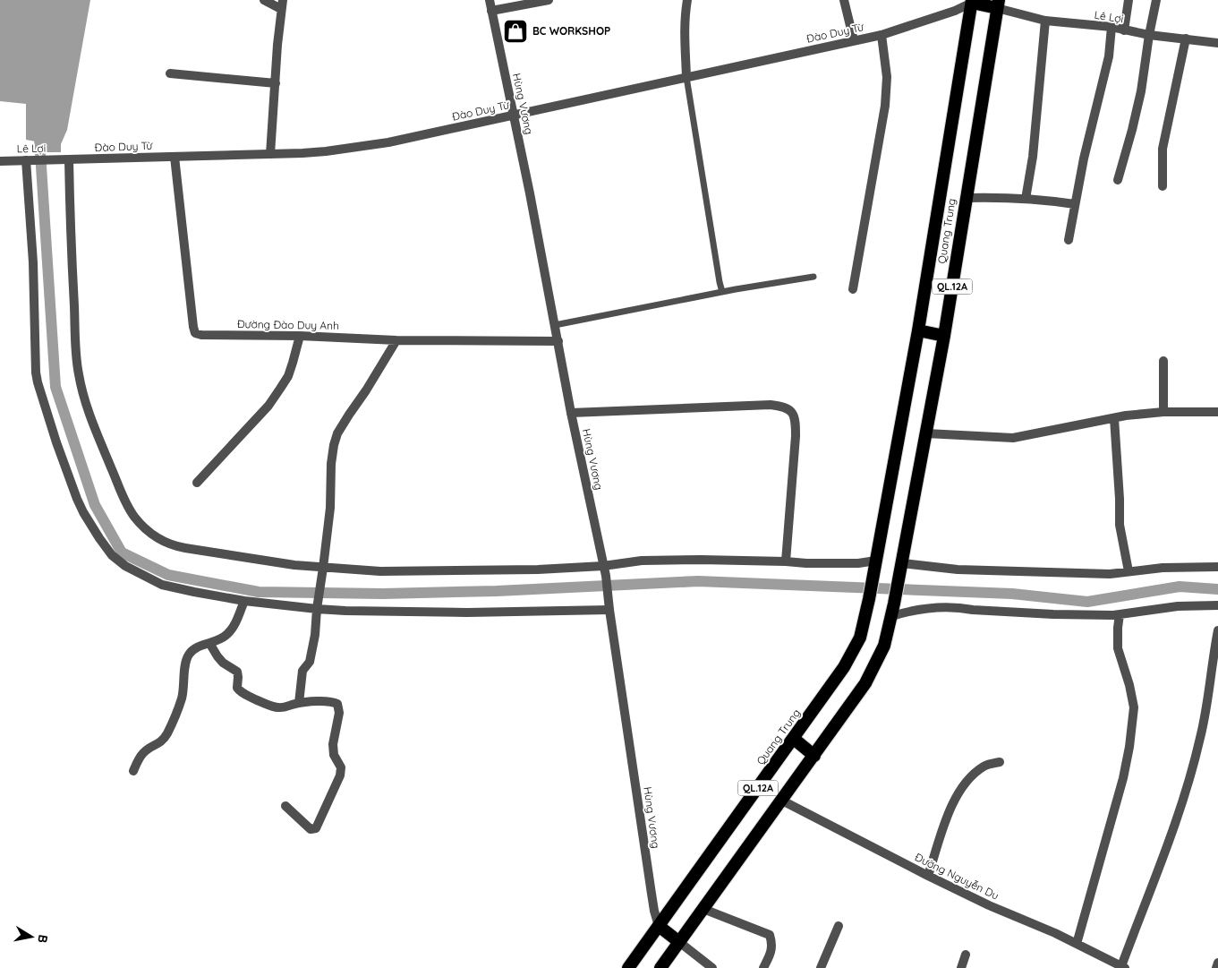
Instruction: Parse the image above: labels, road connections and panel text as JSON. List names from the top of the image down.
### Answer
{
  "streets": {
    "highway": ["Quang Trung", "QL.12A"],
    "street": [
      "Lê Lợi",
      "Đào Duy Từ",
      "Hùng Vương",
      "Đường Đào Duy Anh",
      "Đường Nguyễn Du"
    ]
  },
  "crossings": [
    ["Lê Lợi", "Đào Duy Từ"],
    ["Lê Lợi", "Quang Trung"],
    ["Đào Duy Từ", "Hùng Vương"],
    ["Đào Duy Từ", "Quang Trung"],
    ["Đào Duy Từ", "Đường Đào Duy Anh"],
    ["Hùng Vương", "Quang Trung"],
    ["Hùng Vương", "Đường Đào Duy Anh"],
    ["Quang Trung", "QL.12A"],
    ["QL.12A", "Đường Nguyễn Du"]
  ],
  "places": {
    "shop": ["BC WORKSHOP"]
  },
  "north": "right"
}
